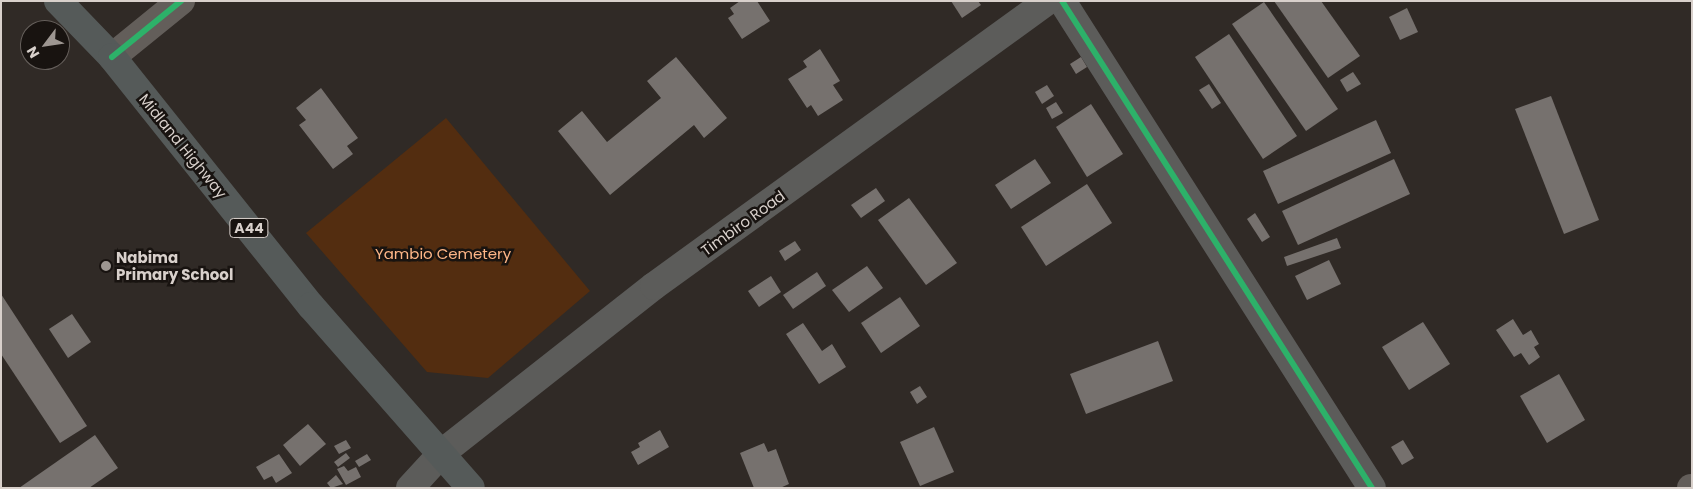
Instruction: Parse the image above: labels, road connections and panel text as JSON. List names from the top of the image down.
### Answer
{
  "streets": {
    "main road": ["Midland Highway", "Timbiro Road", "A44"]
  },
  "crossings": [
    ["Midland Highway", "Timbiro Road"]
  ],
  "parks": ["Yambio Cemetery"],
  "places": ["Nabima Primary School"],
  "north": "bottom left"
}
